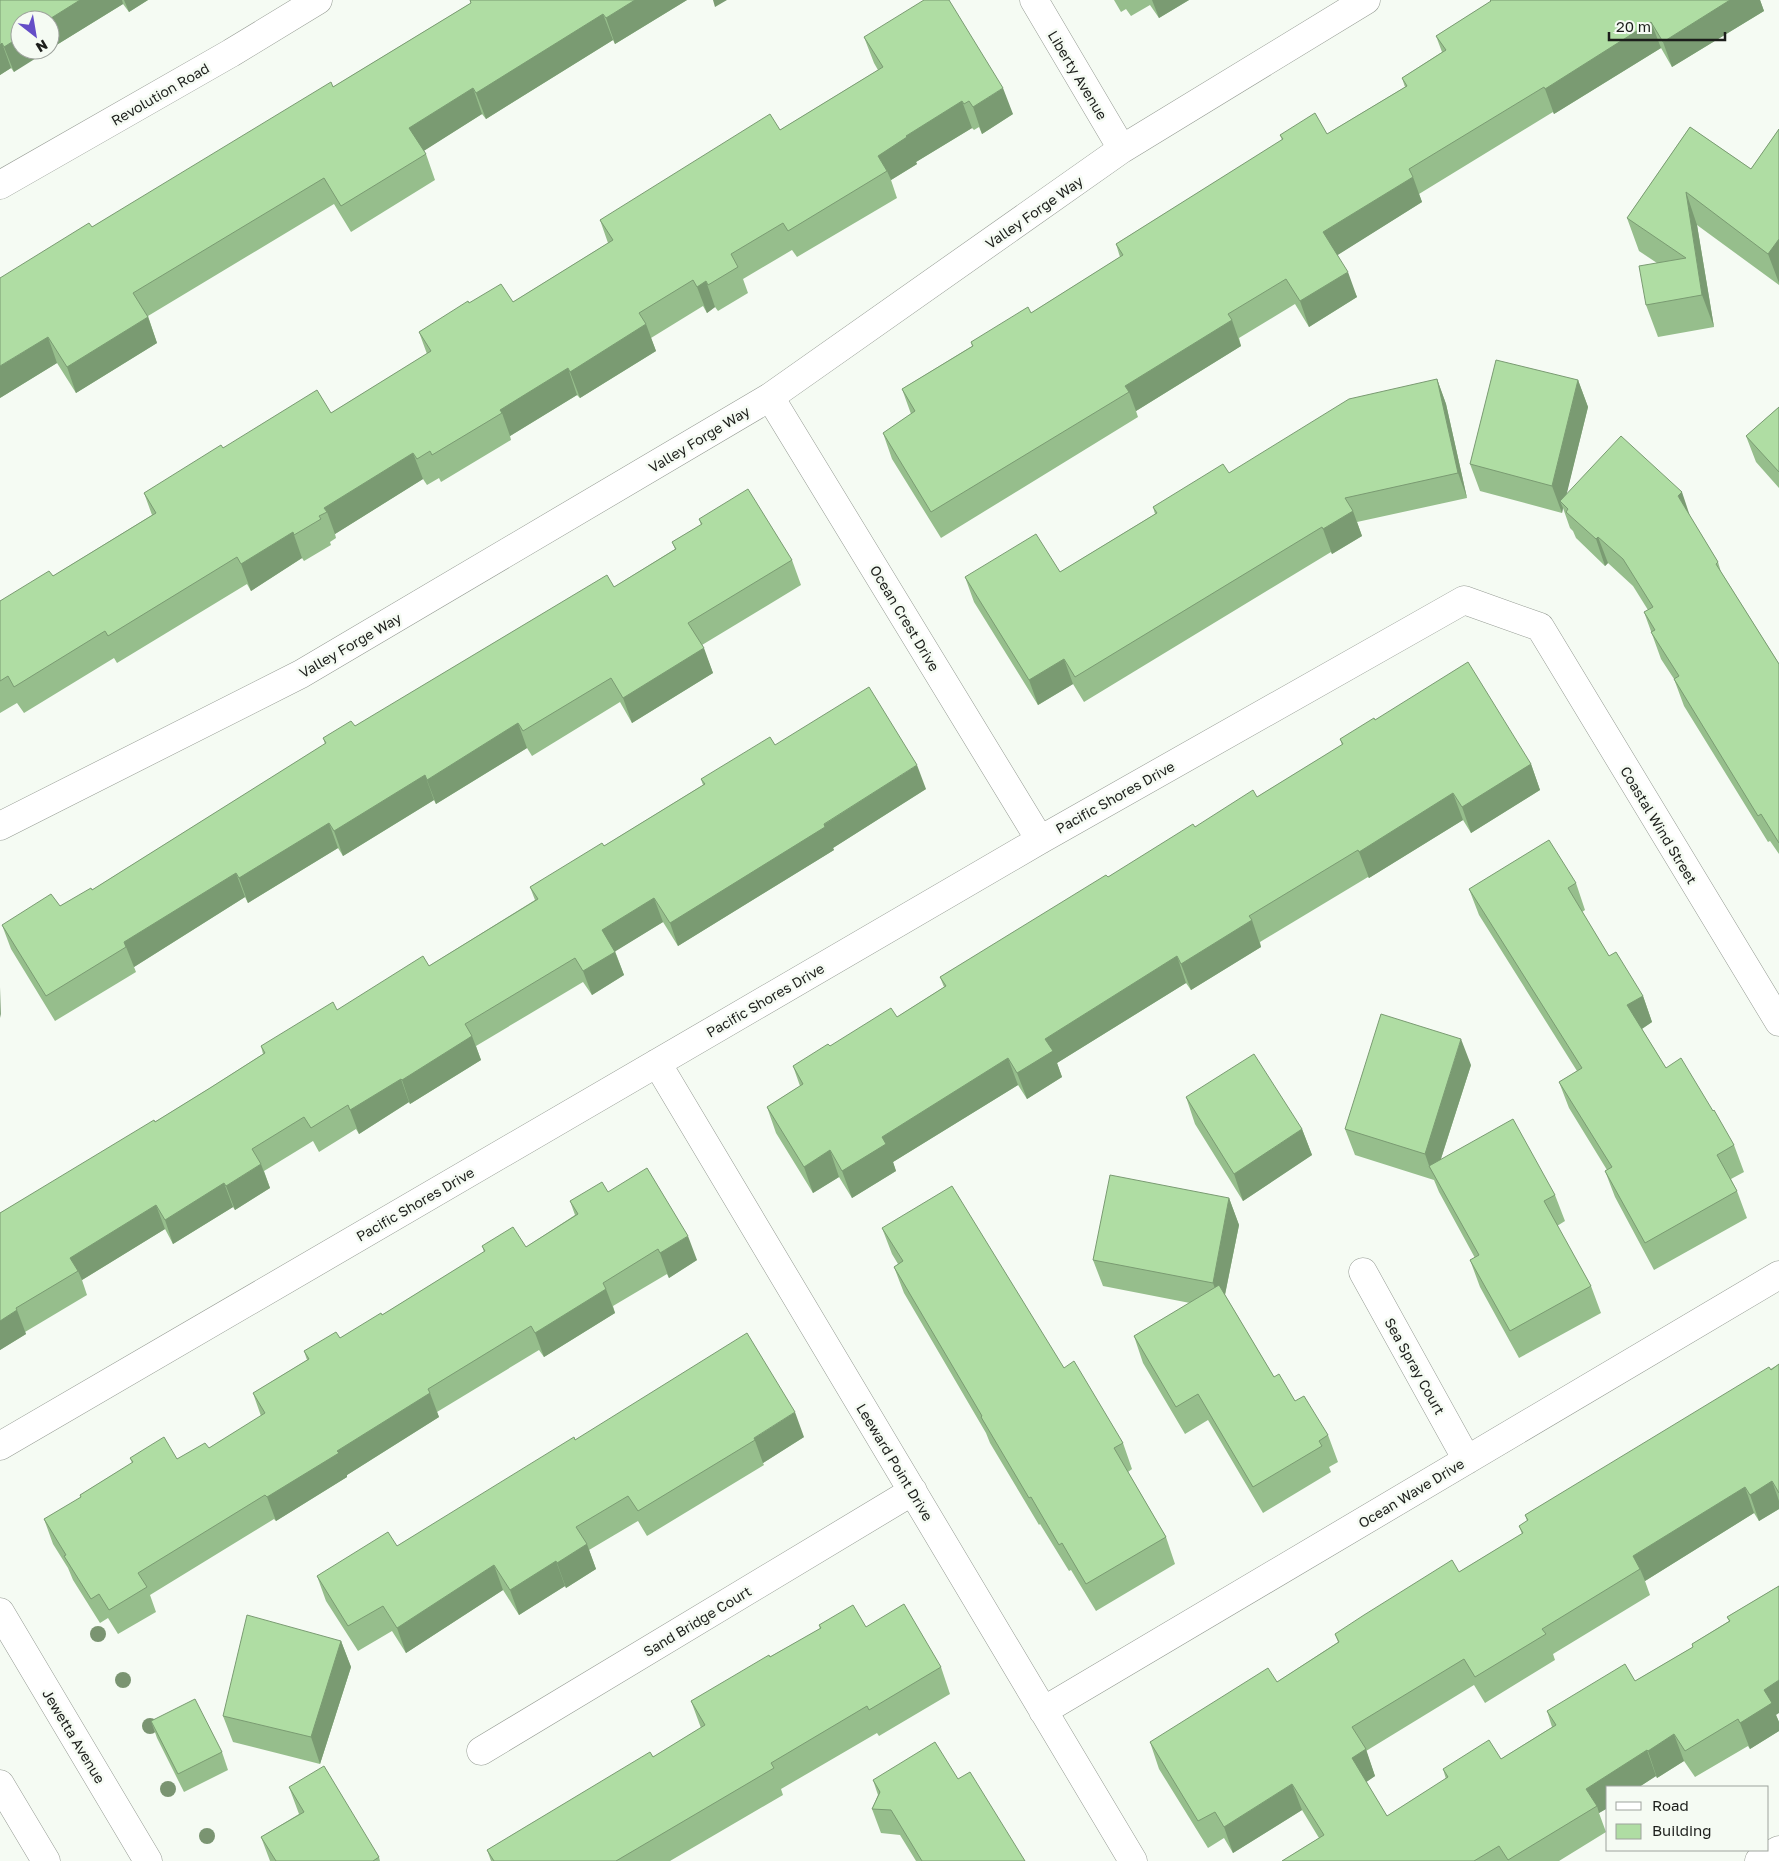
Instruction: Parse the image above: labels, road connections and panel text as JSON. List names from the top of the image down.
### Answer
{
  "streets": {
    "street": [
      "Liberty Avenue",
      "Revolution Road",
      "Valley Forge Way",
      "Ocean Crest Drive",
      "Pacific Shores Drive",
      "Coastal Wind Street",
      "Sea Spray Court",
      "Leeward Point Drive",
      "Ocean Wave Drive",
      "Sand Bridge Court",
      "Jewetta Avenue"
    ]
  },
  "crossings": [
    ["Liberty Avenue", "Valley Forge Way"],
    ["Valley Forge Way", "Ocean Crest Drive"],
    ["Ocean Crest Drive", "Pacific Shores Drive"],
    ["Pacific Shores Drive", "Coastal Wind Street"],
    ["Pacific Shores Drive", "Leeward Point Drive"],
    ["Sea Spray Court", "Ocean Wave Drive"],
    ["Leeward Point Drive", "Ocean Wave Drive"],
    ["Leeward Point Drive", "Sand Bridge Court"]
  ],
  "legend": ["Road", "Building"],
  "scale_bar": "20 m",
  "north": "bottom right"
}
